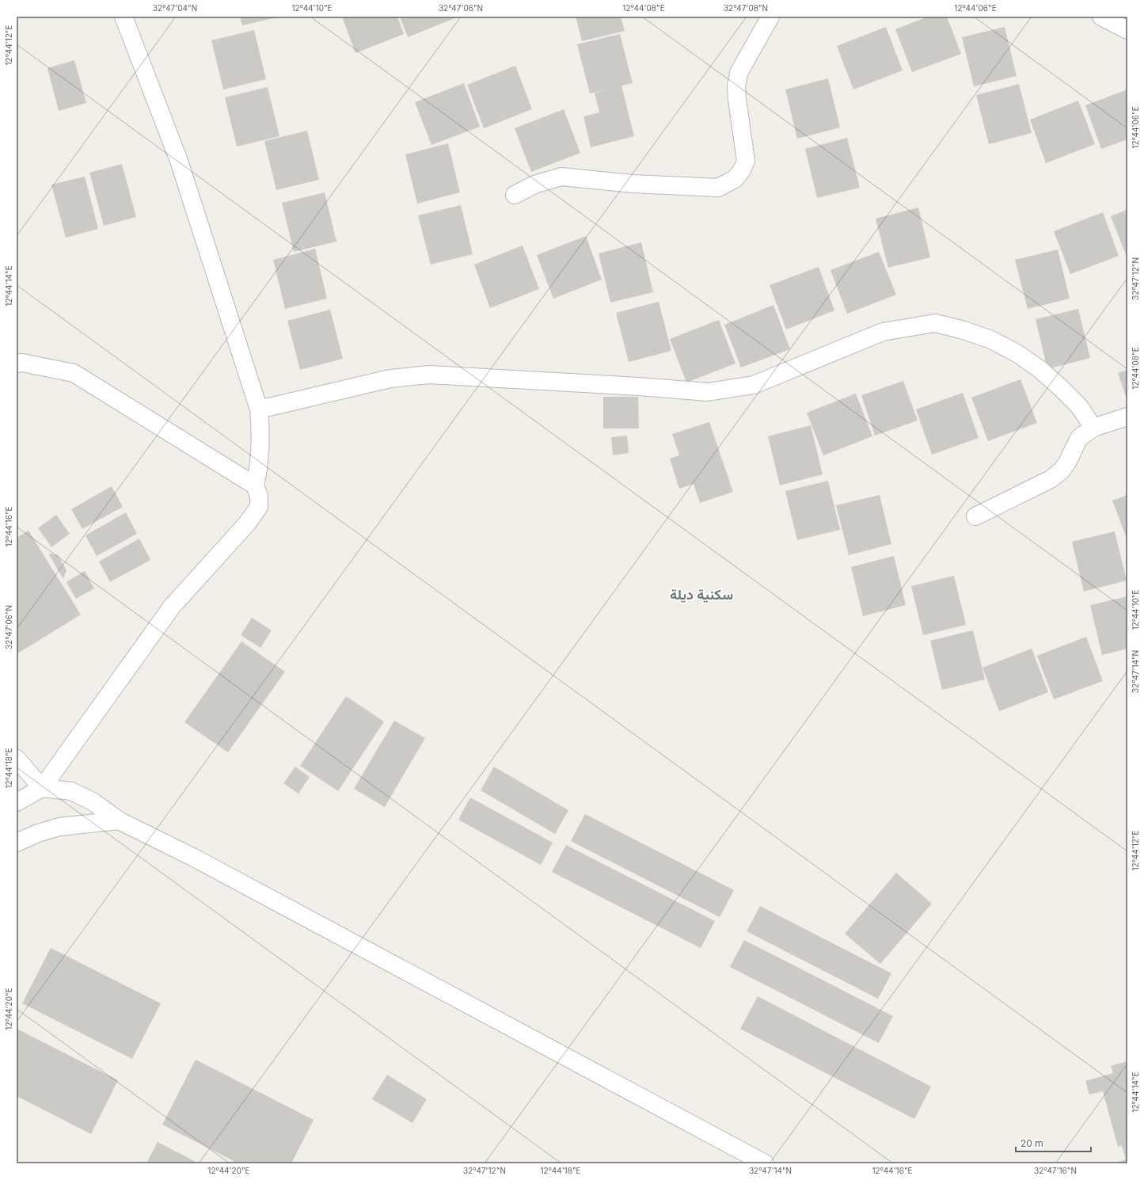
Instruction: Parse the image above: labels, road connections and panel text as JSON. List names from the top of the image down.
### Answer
{
  "districts": ["سكنية ديلة"],
  "scale_bar": "20 m",
  "coordinates": [
    "32°47'04\"N",
    "12°44'10\"E",
    "32°47'06\"N",
    "12°44'08\"E",
    "32°47'08\"N",
    "12°44'06\"E",
    "12°44'12\"E",
    "32°47'12\"N",
    "12°44'14\"E",
    "12°44'16\"E",
    "32°47'14\"N",
    "12°44'18\"E",
    "12°44'20\"E",
    "32°47'16\"N"
  ]
}
